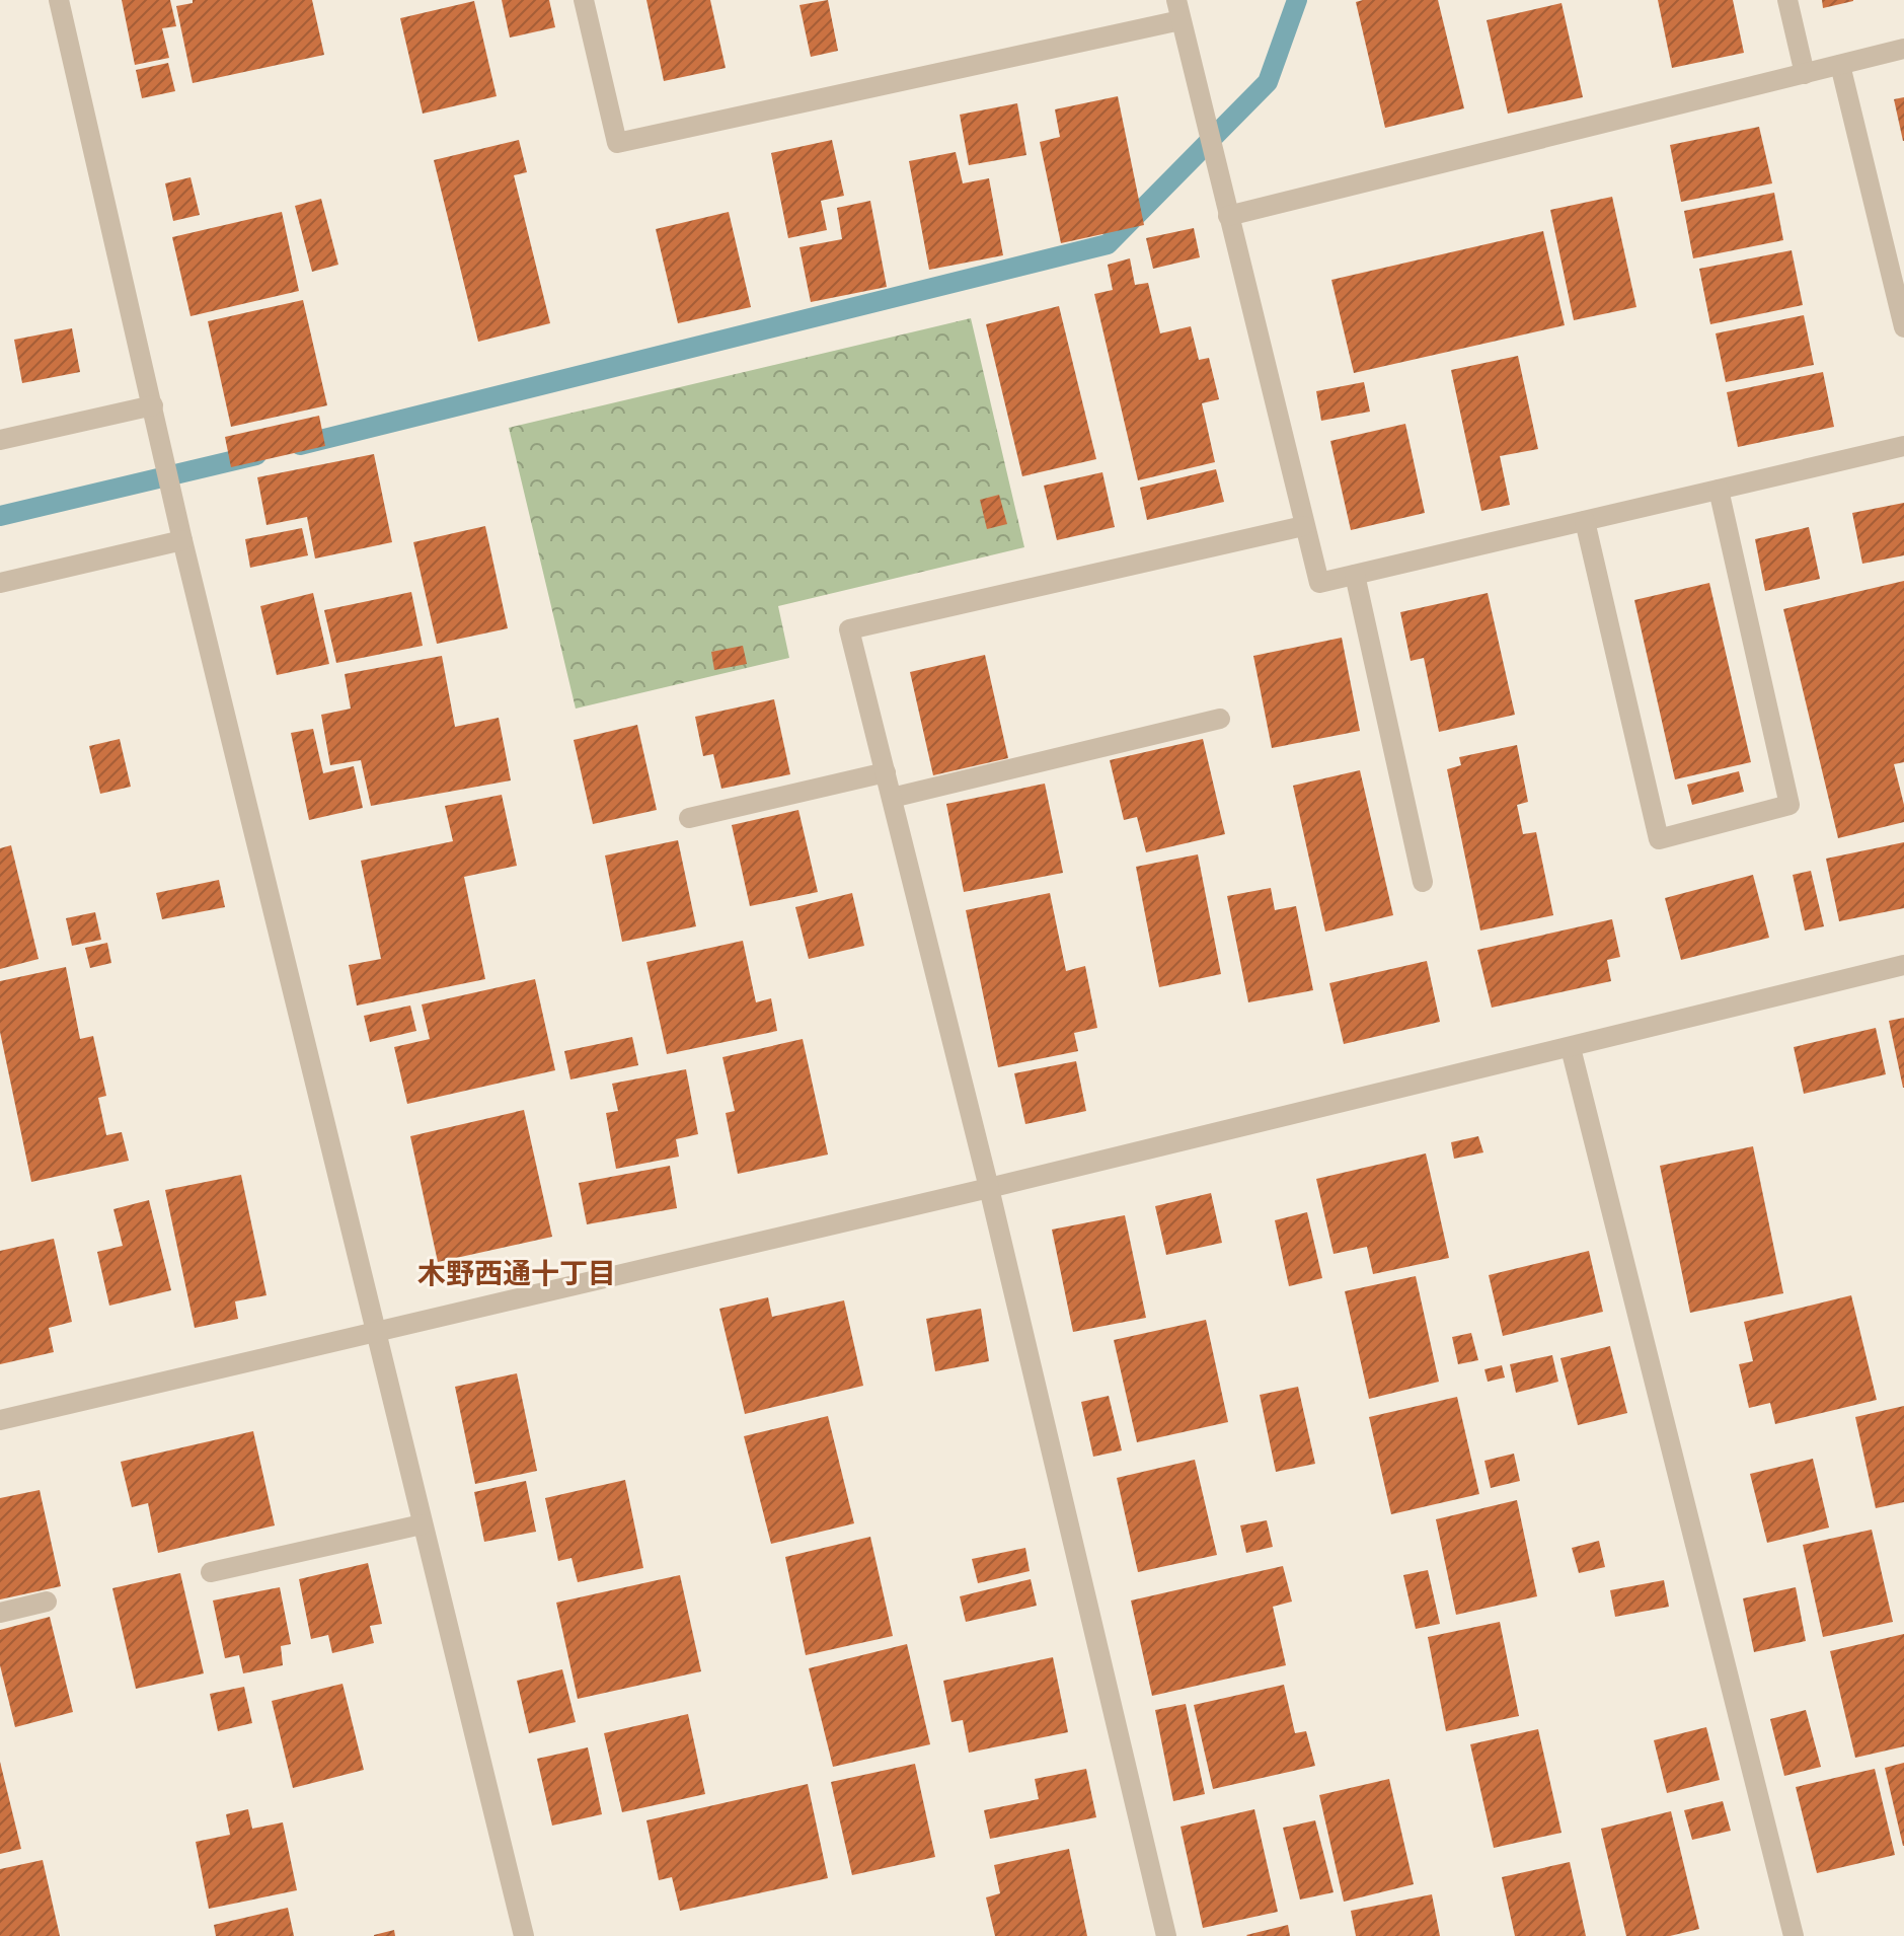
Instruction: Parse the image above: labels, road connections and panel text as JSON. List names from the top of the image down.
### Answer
{
  "districts": ["木野西通十丁目"]
}
